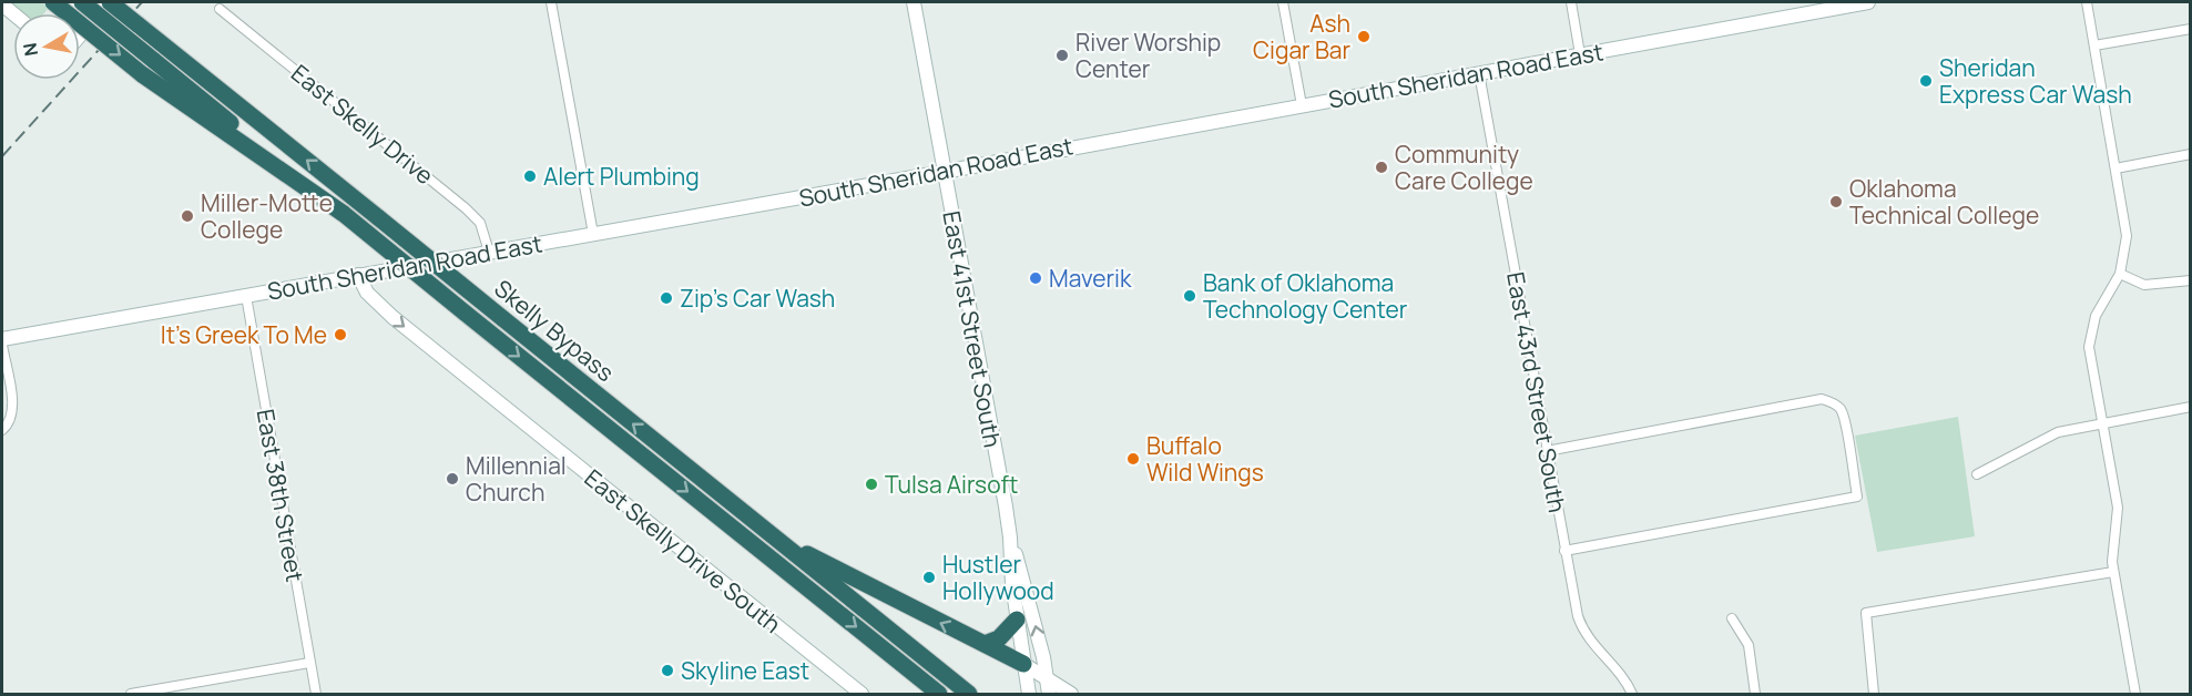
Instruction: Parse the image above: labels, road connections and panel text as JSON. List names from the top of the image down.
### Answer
{
  "streets": {
    "highway": ["Skelly Bypass"],
    "main road": ["South Sheridan Road East", "East 41st Street South", "East Skelly Drive South"],
    "street": ["East Skelly Drive", "East 43rd Street South", "East 38th Street"]
  },
  "crossings": [
    ["South Sheridan Road East", "East Skelly Drive"],
    ["South Sheridan Road East", "East 41st Street South"],
    ["South Sheridan Road East", "East 43rd Street South"],
    ["South Sheridan Road East", "East 38th Street"],
    ["South Sheridan Road East", "East Skelly Drive South"]
  ],
  "one_way": ["East Skelly Drive South"],
  "places": [
    "Ash Cigar Bar",
    "River Worship Center",
    "Sheridan Express Car Wash",
    "Community Care College",
    "Alert Plumbing",
    "Oklahoma Technical College",
    "Miller-Motte College",
    "Maverik",
    "Bank of Oklahoma Technology Center",
    "Zip's Car Wash",
    "It's Greek To Me",
    "Buffalo Wild Wings",
    "Millennial Church",
    "Tulsa Airsoft",
    "Hustler Hollywood",
    "Skyline East"
  ],
  "north": "left"
}
